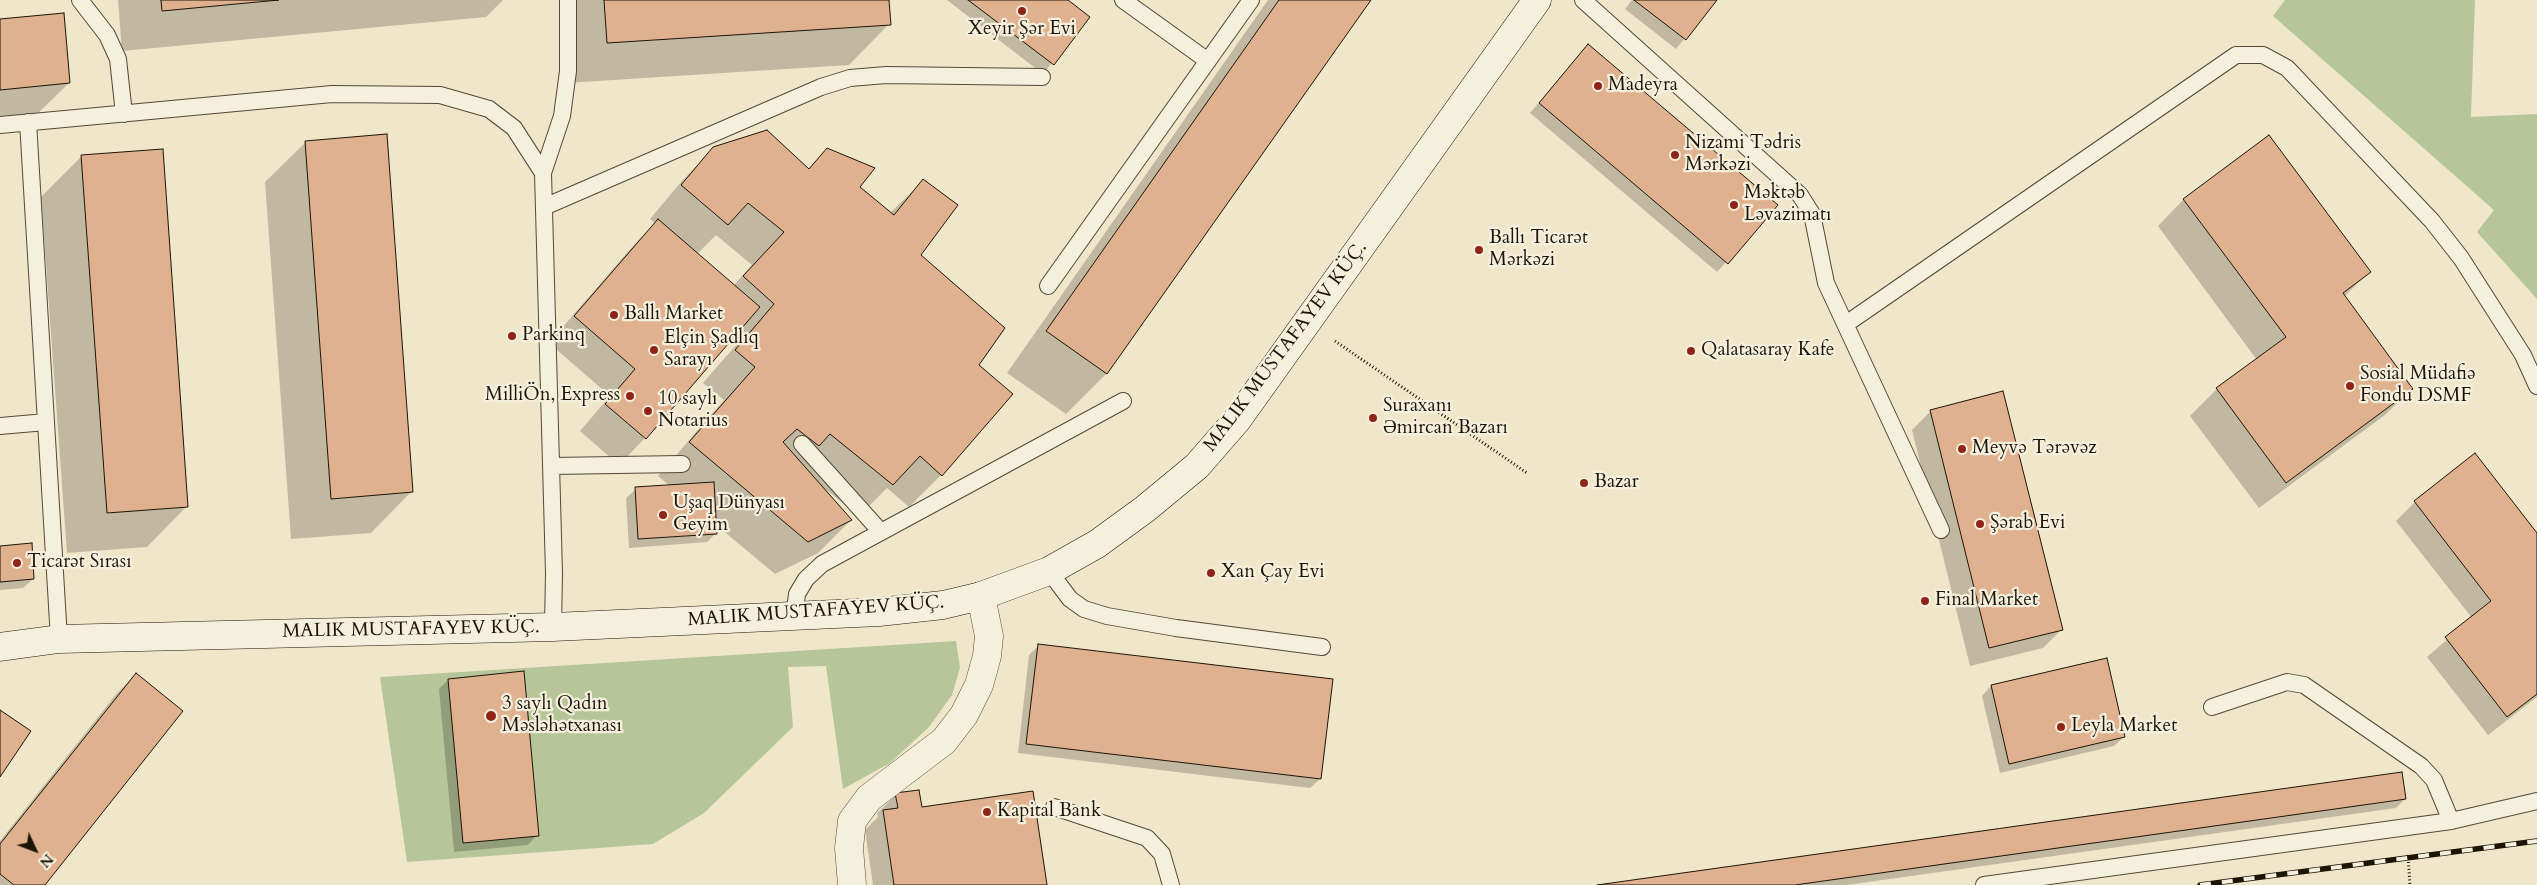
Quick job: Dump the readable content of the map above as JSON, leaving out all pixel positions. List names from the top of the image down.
{
  "streets": {
    "street": ["MALIK MUSTAFAYEV KÜÇ."]
  },
  "places": [
    "Xeyir Şər Evi",
    "Madeyra",
    "Nizami Tədris Mərkəzi",
    "Məktəb Ləvazimatı",
    "Ballı Ticarət Mərkəzi",
    "Ballı Market",
    "Parkinq",
    "Elçin Şadlıq Sarayı",
    "Qalatasaray Kafe",
    "Sosial Müdafiə Fondu DSMF",
    "MilliÖn, Express",
    "10 saylı Notarius",
    "Suraxanı Əmircan Bazarı",
    "Meyvə Tərəvəz",
    "Bazar",
    "Uşaq Dünyası Geyim",
    "Şərab Evi",
    "Ticarət Sırası",
    "Xan Çay Evi",
    "Final Market",
    "3 saylı Qadın Məsləhətxanası",
    "Leyla Market",
    "Kapital Bank"
  ],
  "north": "bottom right"
}
